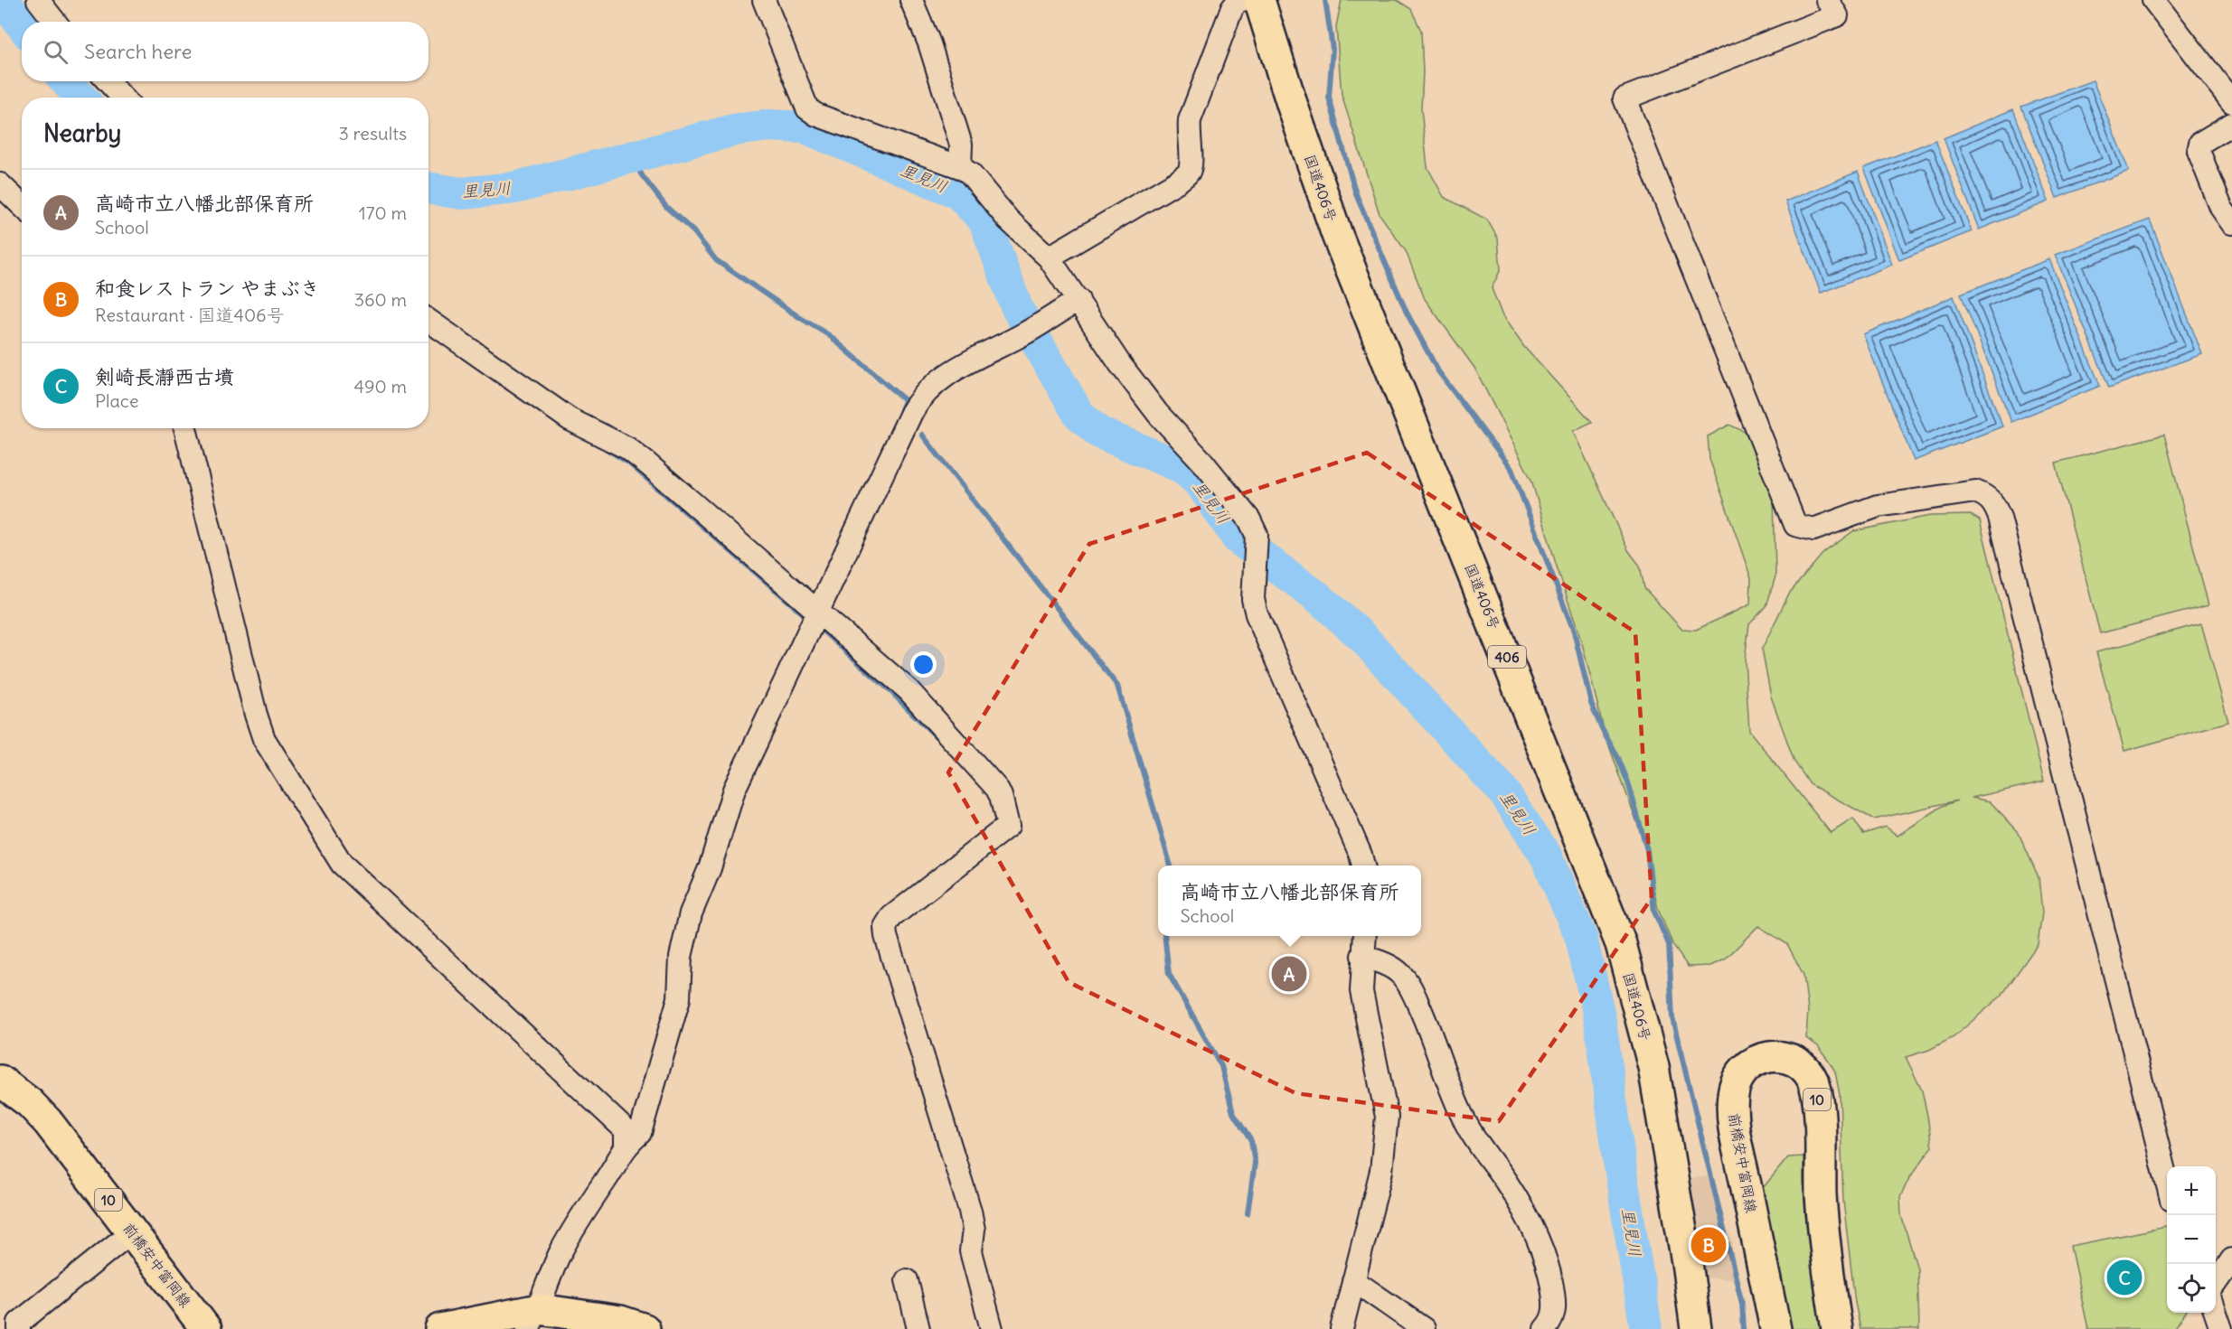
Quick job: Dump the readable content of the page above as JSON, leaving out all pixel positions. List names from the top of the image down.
{
  "streets": {
    "main road": [
      "国道406号",
      "406",
      "10",
      "前橋安中富岡線"
    ]
  },
  "water": ["里見川"],
  "page": {
    "search": "Search here",
    "heading": ["Nearby", "3 results"],
    "list": [
      {
        "mark": "A",
        "name": "高崎市立八幡北部保育所",
        "note": "School",
        "value": "170 m"
      },
      {
        "mark": "B",
        "name": "和食レストラン やまぶき",
        "note": "Restaurant · 国道406号",
        "value": "360 m"
      },
      {
        "mark": "C",
        "name": "剣崎長瀞西古墳",
        "note": "Place",
        "value": "490 m"
      }
    ],
    "popup": ["高崎市立八幡北部保育所", "School"],
    "pins": ["A", "B", "C"],
    "map_buttons": ["+", "−"]
  }
}
